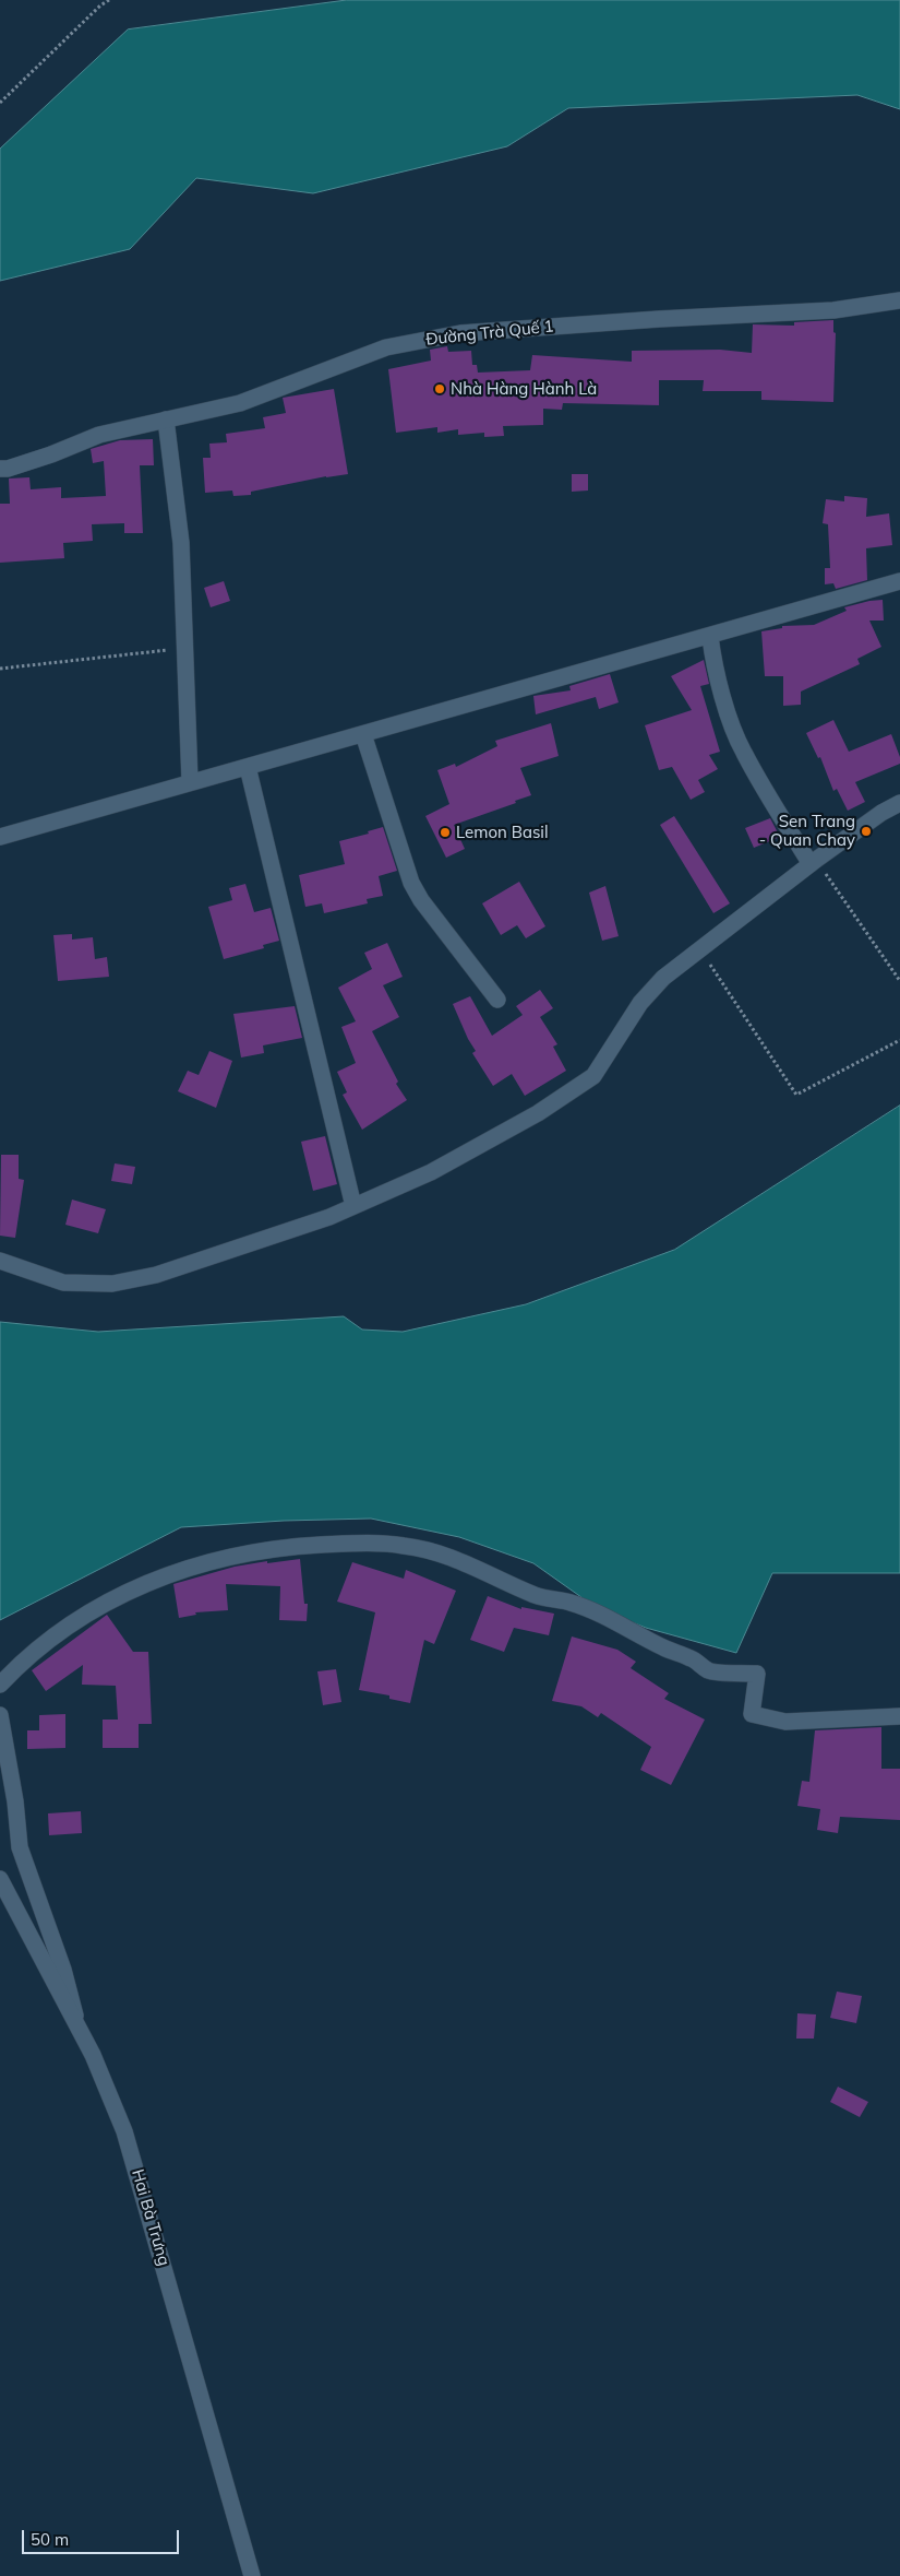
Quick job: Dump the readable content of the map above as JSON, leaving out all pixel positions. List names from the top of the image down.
{
  "streets": {
    "street": ["Đường Trà Quế 1", "Hai Bà Trưng"]
  },
  "places": ["Nhà Hàng Hành Là", "Sen Trang - Quan Chay", "Lemon Basil"],
  "scale_bar": "50 m"
}
